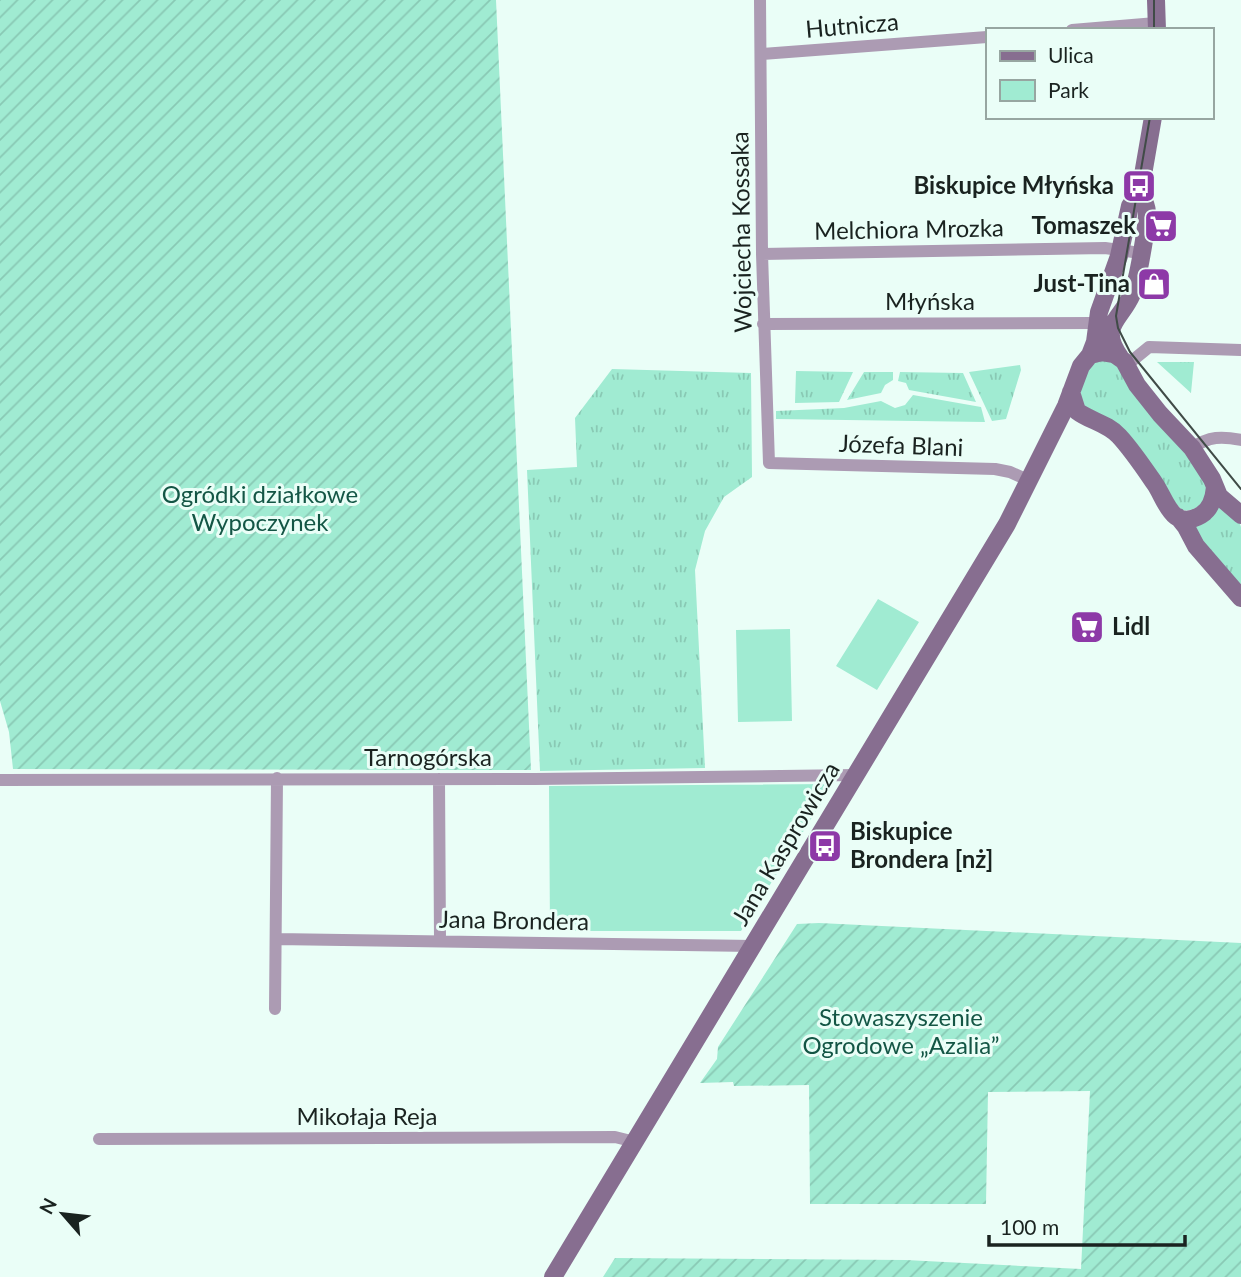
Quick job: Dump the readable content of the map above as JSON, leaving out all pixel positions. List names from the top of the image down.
{
  "streets": {
    "street": [
      "Hutnicza",
      "Melchiora Mrozka",
      "Wojciecha Kossaka",
      "Młyńska",
      "Józefa Blani",
      "Tarnogórska",
      "Jana Kasprowicza",
      "Jana Brondera",
      "Mikołaja Reja"
    ]
  },
  "crossings": [
    ["Hutnicza", "Wojciecha Kossaka"],
    ["Melchiora Mrozka", "Wojciecha Kossaka"],
    ["Melchiora Mrozka", "Jana Kasprowicza"],
    ["Wojciecha Kossaka", "Młyńska"],
    ["Wojciecha Kossaka", "Józefa Blani"],
    ["Młyńska", "Jana Kasprowicza"],
    ["Józefa Blani", "Jana Kasprowicza"],
    ["Tarnogórska", "Jana Kasprowicza"],
    ["Jana Kasprowicza", "Jana Brondera"],
    ["Jana Kasprowicza", "Mikołaja Reja"]
  ],
  "parks": ["Ogródki działkowe Wypoczynek", "Stowaszyszenie Ogrodowe „Azalia”"],
  "places": {
    "bus stop": ["Biskupice Młyńska", "Biskupice Brondera [nż]"],
    "supermarket": ["Tomaszek", "Lidl"],
    "shop": ["Just-Tina"]
  },
  "legend": ["Ulica", "Park"],
  "scale_bar": "100 m",
  "north": "top left"
}
